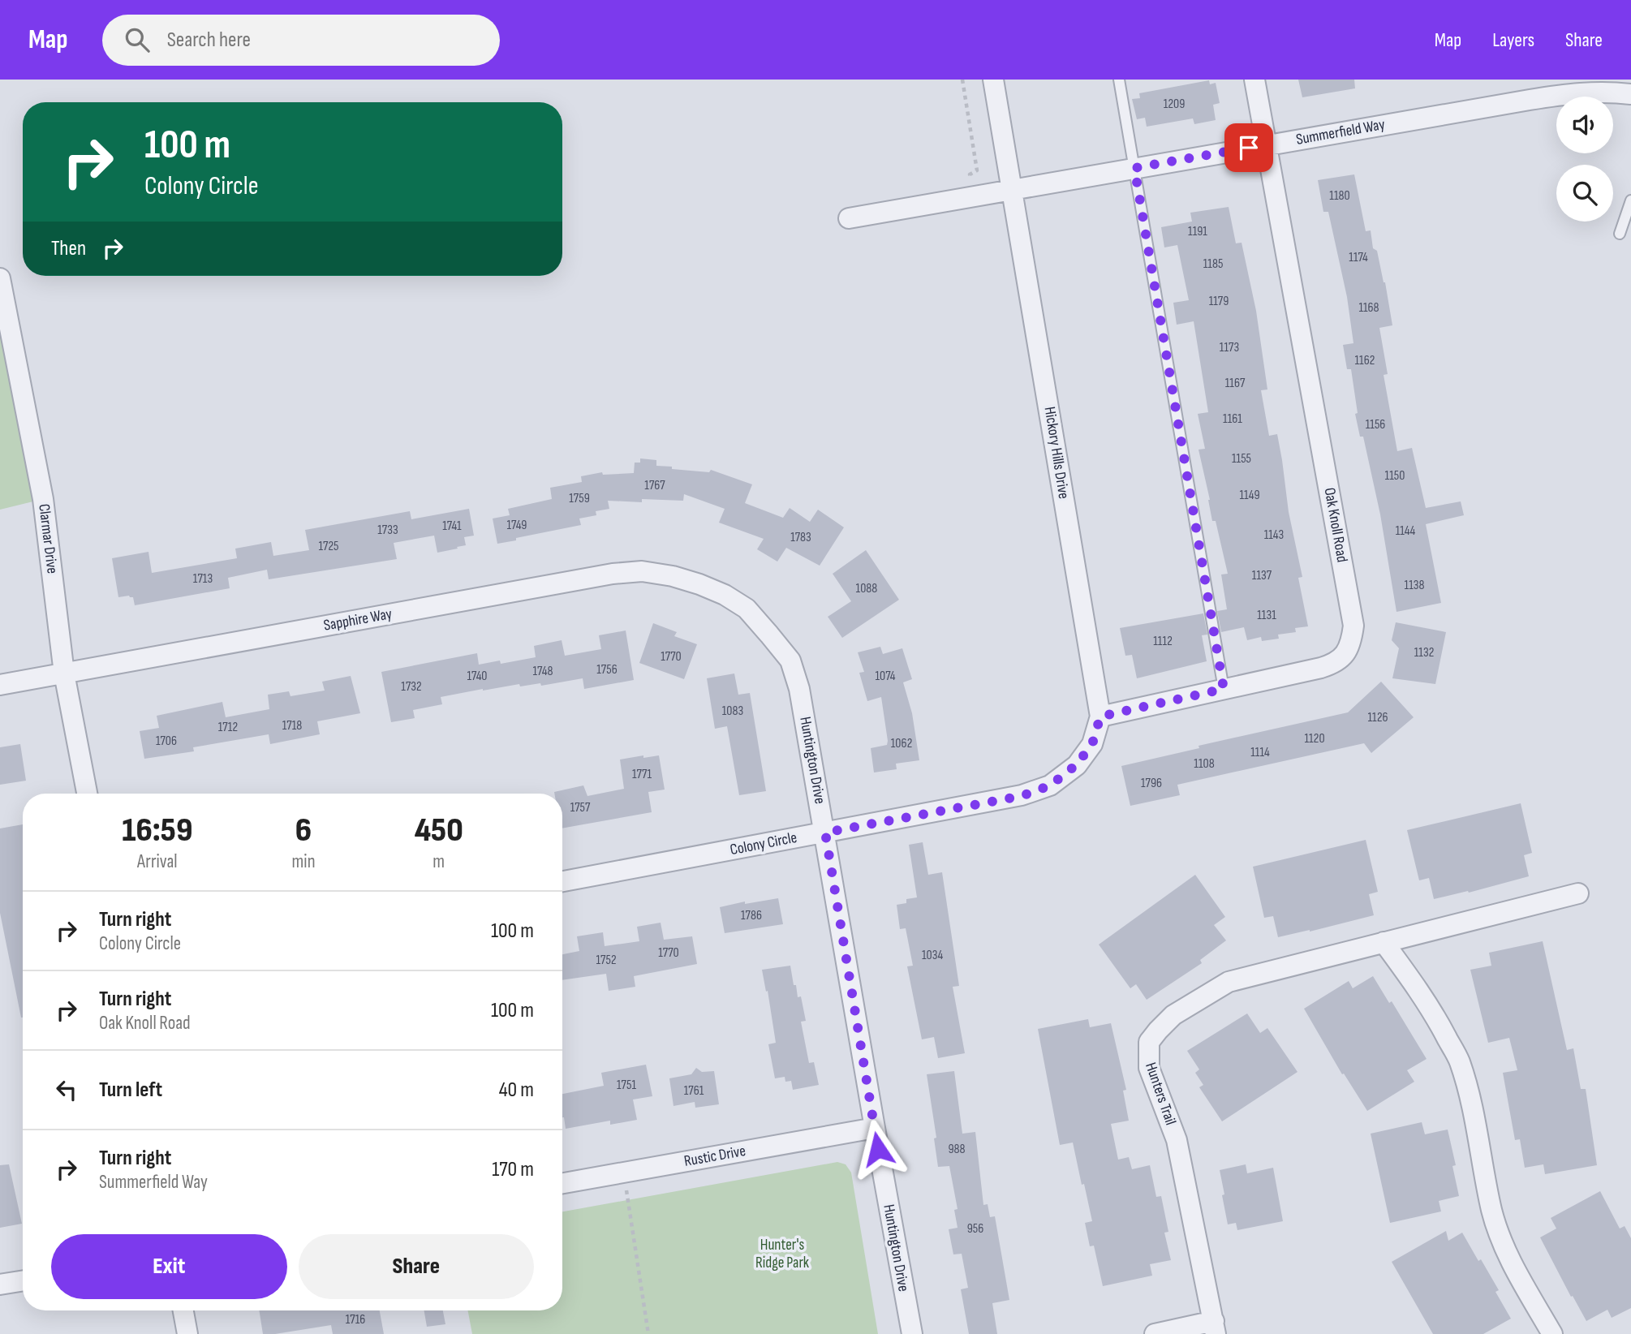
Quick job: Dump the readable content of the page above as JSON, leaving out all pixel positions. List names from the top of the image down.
{
  "streets": {
    "street": [
      "Summerfield Way",
      "Hickory Hills Drive",
      "Oak Knoll Road",
      "Clarmar Drive",
      "Sapphire Way",
      "Huntington Drive",
      "Colony Circle",
      "Hunters Trail",
      "Rustic Drive"
    ]
  },
  "crossings": [
    ["Summerfield Way", "Hickory Hills Drive"],
    ["Summerfield Way", "Oak Knoll Road"],
    ["Hickory Hills Drive", "Oak Knoll Road"],
    ["Hickory Hills Drive", "Colony Circle"],
    ["Oak Knoll Road", "Colony Circle"],
    ["Clarmar Drive", "Sapphire Way"],
    ["Sapphire Way", "Huntington Drive"],
    ["Huntington Drive", "Colony Circle"],
    ["Huntington Drive", "Rustic Drive"]
  ],
  "parks": ["Hunter's Ridge Park"],
  "house_numbers": [
    "1209",
    "1180",
    "1191",
    "1174",
    "1185",
    "1179",
    "1168",
    "1173",
    "1162",
    "1167",
    "1161",
    "1156",
    "1155",
    "1150",
    "1767",
    "1149",
    "1759",
    "1749",
    "1741",
    "1733",
    "1144",
    "1143",
    "1783",
    "1725",
    "1137",
    "1713",
    "1138",
    "1088",
    "1131",
    "1112",
    "1132",
    "1770",
    "1756",
    "1748",
    "1740",
    "1074",
    "1732",
    "1083",
    "1126",
    "1718",
    "1712",
    "1120",
    "1706",
    "1062",
    "1114",
    "1108",
    "1771",
    "1796",
    "1757",
    "1786",
    "1770",
    "1034",
    "1752",
    "1751",
    "1761",
    "988",
    "956",
    "1716"
  ],
  "page": {
    "header": "Map",
    "search": "Search here",
    "nav": ["Map", "Layers", "Share"],
    "turn": ["100 m", "Colony Circle"],
    "then": "Then",
    "eta": [
      "16:59",
      "Arrival",
      "6",
      "min",
      "450",
      "m"
    ],
    "list": [
      {
        "name": "Turn right",
        "note": "Colony Circle",
        "value": "100 m"
      },
      {
        "name": "Turn right",
        "note": "Oak Knoll Road",
        "value": "100 m"
      },
      {
        "name": "Turn left",
        "value": "40 m"
      },
      {
        "name": "Turn right",
        "note": "Summerfield Way",
        "value": "170 m"
      }
    ],
    "buttons": ["Exit", "Share"]
  }
}
